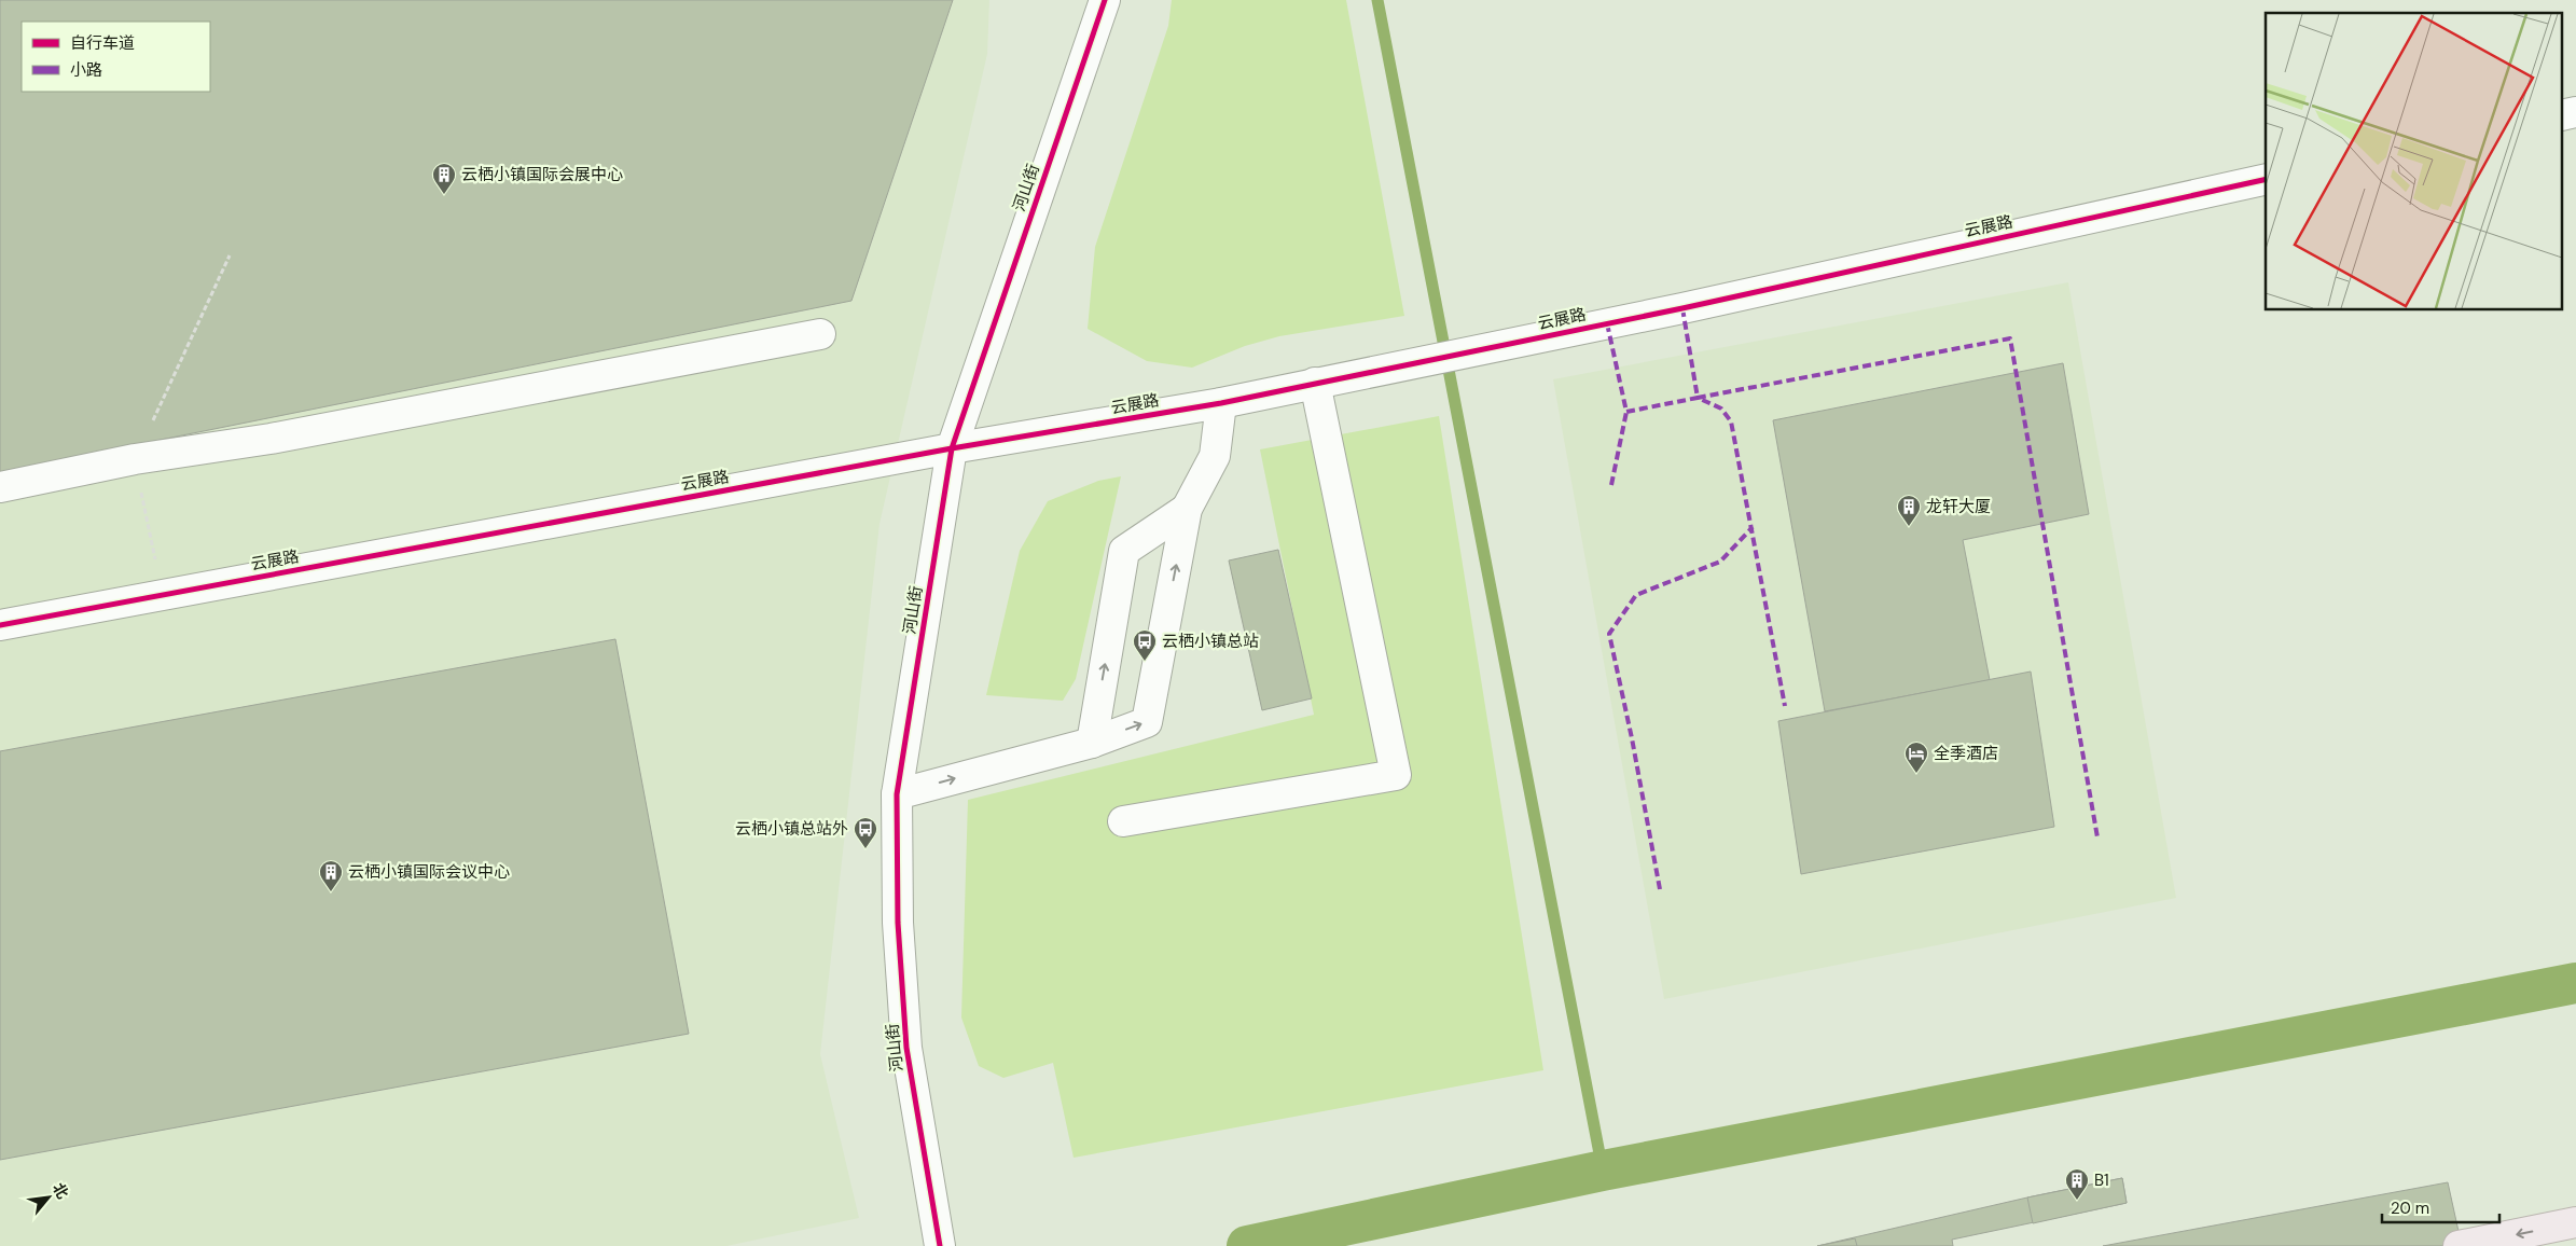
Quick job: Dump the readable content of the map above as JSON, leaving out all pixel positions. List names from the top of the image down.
{
  "streets": {
    "street": ["河山街", "云展路"]
  },
  "crossings": [
    ["河山街", "云展路"]
  ],
  "places": {
    "building": [
      "云栖小镇国际会展中心",
      "龙轩大厦",
      "云栖小镇国际会议中心",
      "B1"
    ],
    "bus stop": ["云栖小镇总站", "云栖小镇总站外"],
    "hotel": ["全季酒店"]
  },
  "legend": ["自行车道", "小路"],
  "scale_bar": "20 m",
  "north": "top right"
}
